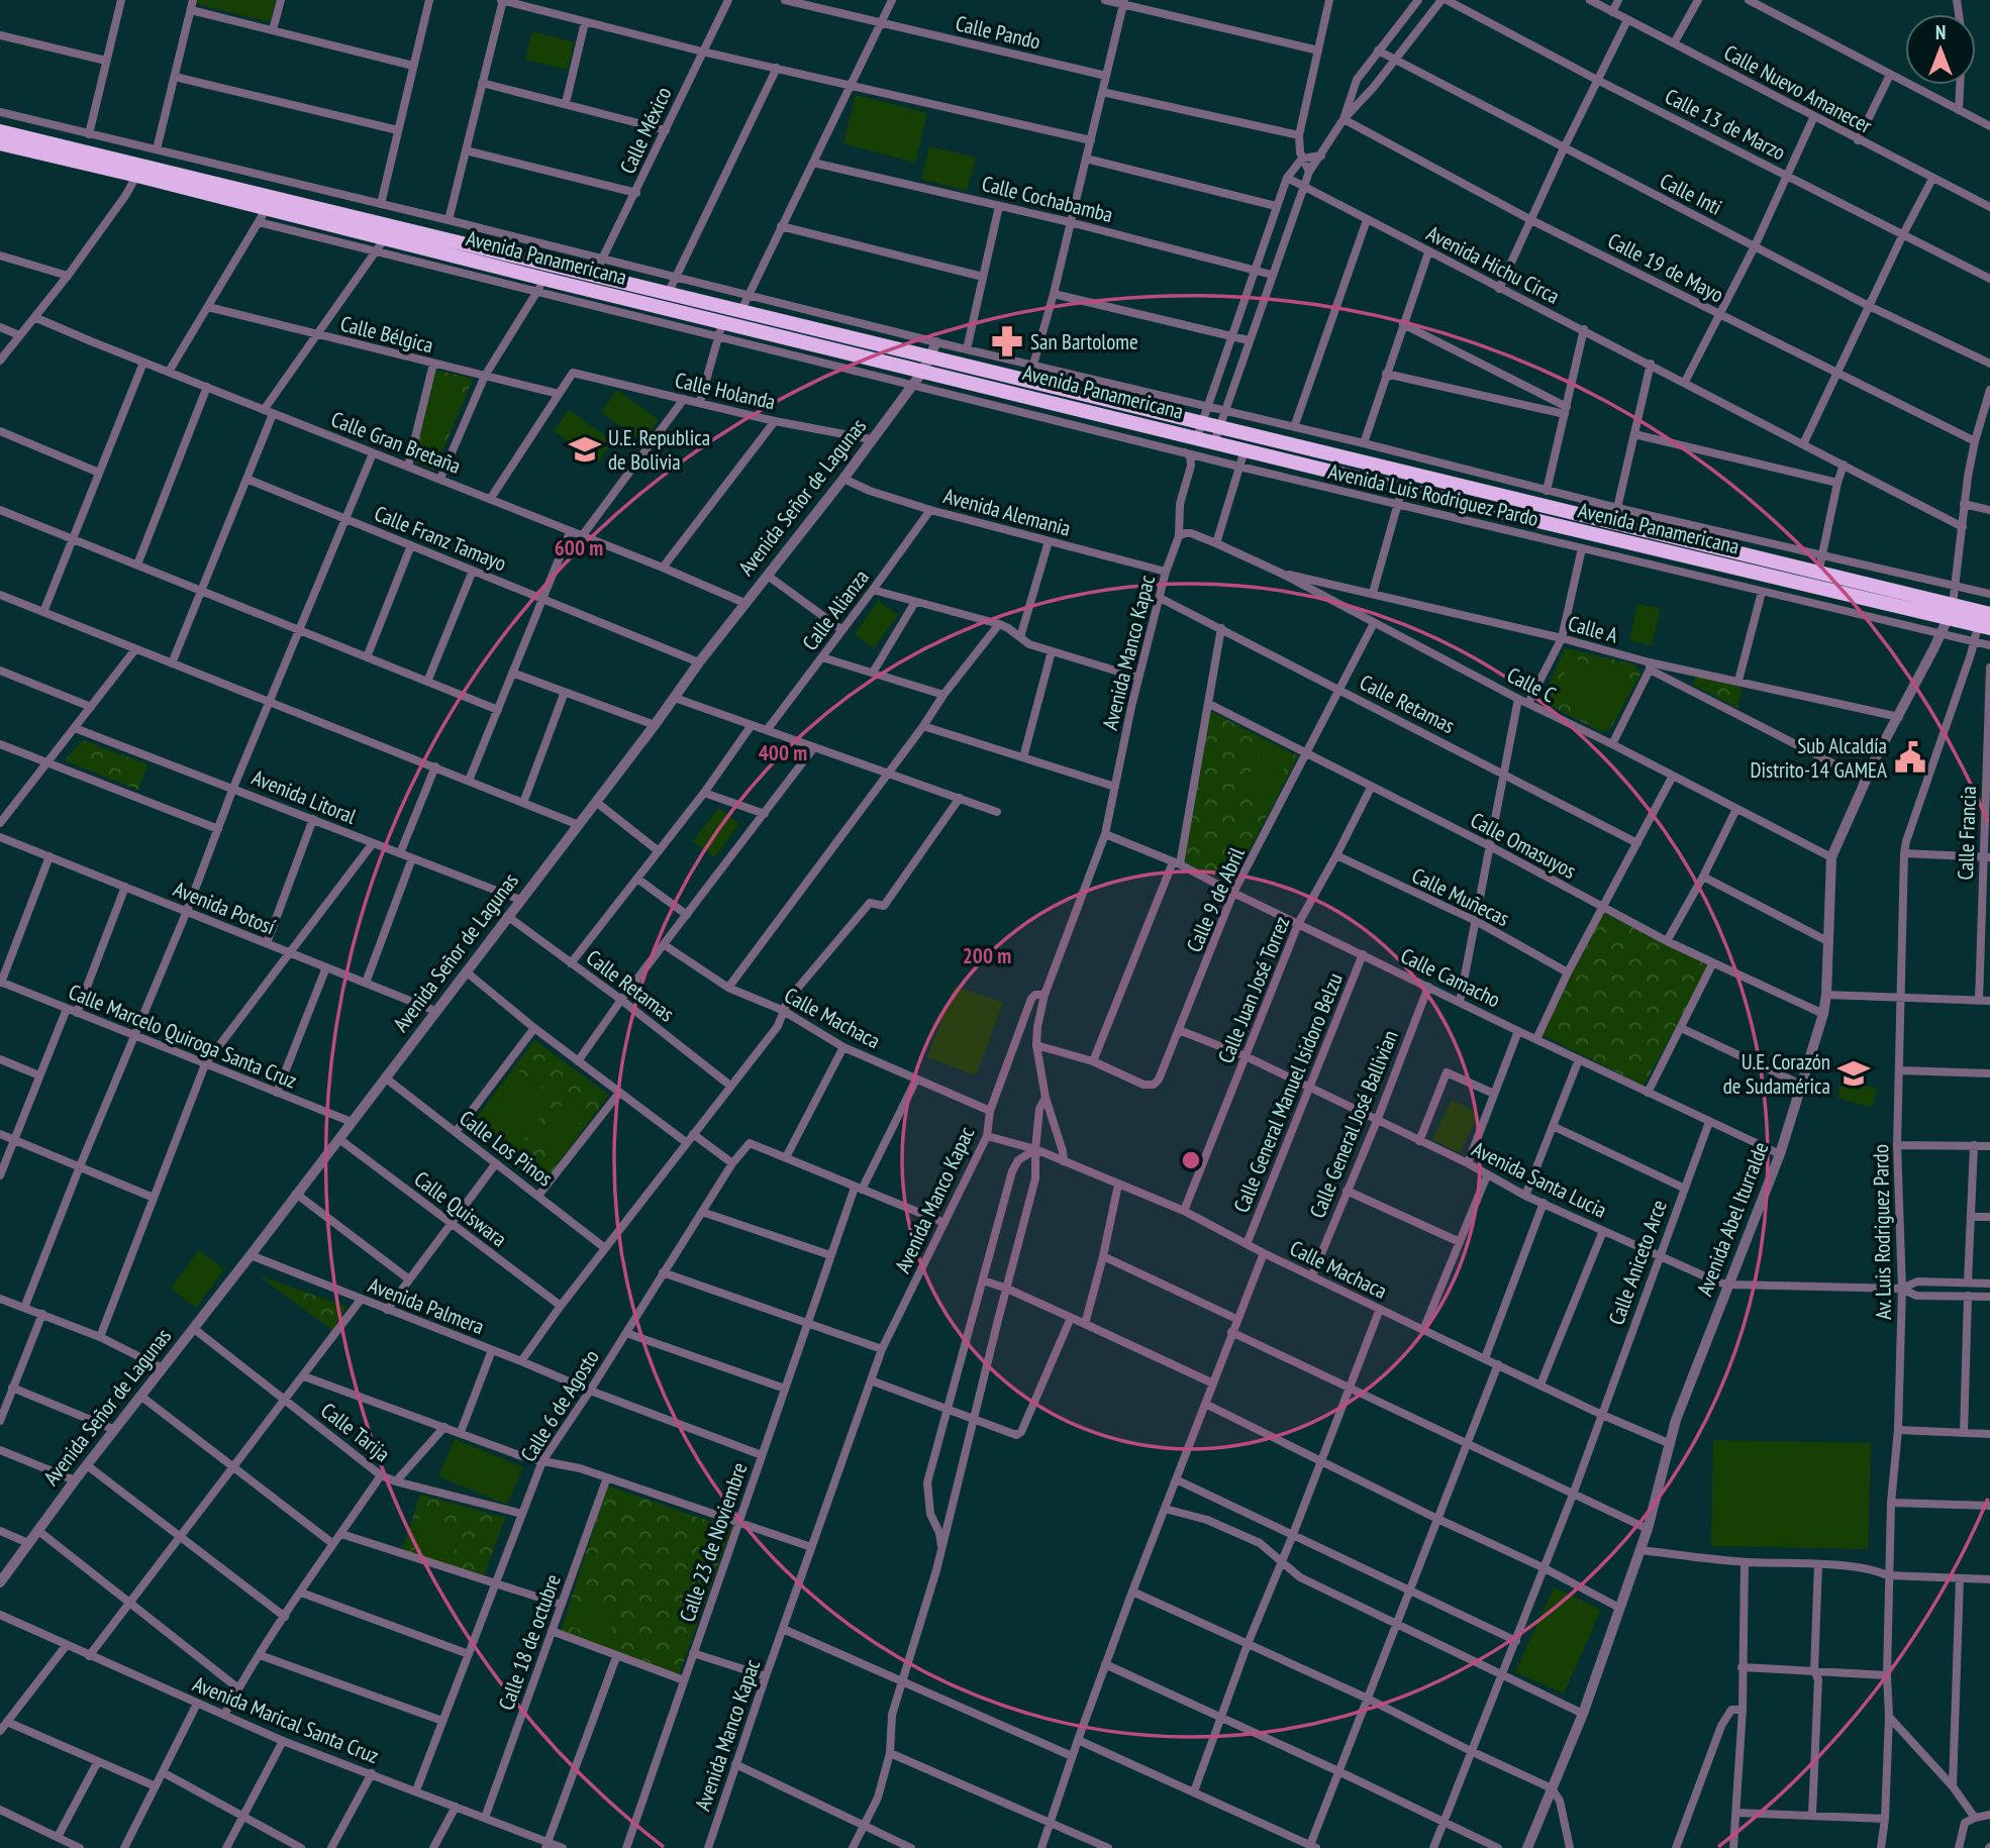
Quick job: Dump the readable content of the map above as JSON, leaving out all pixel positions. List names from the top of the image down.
{
  "streets": {
    "highway": ["Avenida Panamericana"],
    "street": [
      "Calle Pando",
      "Calle Nuevo Amanecer",
      "Calle 13 de Marzo",
      "Calle México",
      "Calle Inti",
      "Calle Cochabamba",
      "Avenida Hichu Circa",
      "Calle 19 de Mayo",
      "Calle Bélgica",
      "Calle Holanda",
      "Calle Gran Bretaña",
      "Avenida Luis Rodriguez Pardo",
      "Avenida Señor de Lagunas",
      "Avenida Alemania",
      "Calle Franz Tamayo",
      "Calle Alianza",
      "Calle A",
      "Avenida Manco Kapac",
      "Calle C",
      "Calle Retamas",
      "Avenida Litoral",
      "Calle Francia",
      "Calle Omasuyos",
      "Calle Muñecas",
      "Calle 9 de Abril",
      "Avenida Potosí",
      "Calle Camacho",
      "Calle Juan José Torrez",
      "Calle Machaca",
      "Calle Marcelo Quiroga Santa Cruz",
      "Calle General Manuel Isidoro Belzu",
      "Calle General José Ballivian",
      "Calle Los Pinos",
      "Avenida Santa Lucia",
      "Calle Quiswara",
      "Avenida Abel Iturralde",
      "Av. Luis Rodriguez Pardo",
      "Calle Aniceto Arce",
      "Avenida Palmera",
      "Calle 6 de Agosto",
      "Calle Tarija",
      "Calle 23 de Noviembre",
      "Calle 18 de octubre",
      "Avenida Marical Santa Cruz"
    ]
  },
  "crossings": [
    ["Calle México", "Avenida Panamericana"],
    ["Avenida Panamericana", "Avenida Luis Rodriguez Pardo"],
    ["Avenida Panamericana", "Avenida Señor de Lagunas"],
    ["Avenida Panamericana", "Avenida Manco Kapac"],
    ["Avenida Panamericana", "Avenida Abel Iturralde"],
    ["Avenida Panamericana", "Av. Luis Rodriguez Pardo"],
    ["Calle Bélgica", "Calle Holanda"],
    ["Calle Holanda", "Avenida Señor de Lagunas"],
    ["Calle Gran Bretaña", "Avenida Señor de Lagunas"],
    ["Avenida Luis Rodriguez Pardo", "Avenida Abel Iturralde"],
    ["Avenida Luis Rodriguez Pardo", "Av. Luis Rodriguez Pardo"],
    ["Avenida Señor de Lagunas", "Avenida Alemania"],
    ["Avenida Señor de Lagunas", "Calle Franz Tamayo"],
    ["Avenida Señor de Lagunas", "Calle Retamas"],
    ["Avenida Señor de Lagunas", "Avenida Litoral"],
    ["Avenida Señor de Lagunas", "Avenida Potosí"],
    ["Avenida Señor de Lagunas", "Calle Marcelo Quiroga Santa Cruz"],
    ["Avenida Señor de Lagunas", "Calle Los Pinos"],
    ["Avenida Señor de Lagunas", "Calle Quiswara"],
    ["Avenida Señor de Lagunas", "Avenida Palmera"],
    ["Avenida Señor de Lagunas", "Calle Tarija"],
    ["Avenida Alemania", "Calle Alianza"],
    ["Avenida Alemania", "Avenida Manco Kapac"],
    ["Calle A", "Calle C"],
    ["Calle A", "Avenida Abel Iturralde"],
    ["Avenida Manco Kapac", "Calle Retamas"],
    ["Avenida Manco Kapac", "Calle Camacho"],
    ["Avenida Manco Kapac", "Calle Machaca"],
    ["Calle C", "Calle 9 de Abril"],
    ["Calle C", "Avenida Abel Iturralde"],
    ["Calle Retamas", "Calle 9 de Abril"],
    ["Calle Omasuyos", "Calle 9 de Abril"],
    ["Calle Omasuyos", "Calle Juan José Torrez"],
    ["Calle Omasuyos", "Avenida Abel Iturralde"],
    ["Calle Muñecas", "Calle Juan José Torrez"],
    ["Calle 9 de Abril", "Calle Camacho"],
    ["Calle 9 de Abril", "Avenida Santa Lucia"],
    ["Calle Camacho", "Calle Juan José Torrez"],
    ["Calle Camacho", "Calle General Manuel Isidoro Belzu"],
    ["Calle Camacho", "Calle General José Ballivian"],
    ["Calle Camacho", "Avenida Abel Iturralde"],
    ["Calle Camacho", "Calle Aniceto Arce"],
    ["Calle Juan José Torrez", "Calle Machaca"],
    ["Calle Juan José Torrez", "Avenida Santa Lucia"],
    ["Calle Machaca", "Calle General Manuel Isidoro Belzu"],
    ["Calle Machaca", "Calle General José Ballivian"],
    ["Calle Machaca", "Avenida Abel Iturralde"],
    ["Calle Machaca", "Calle Aniceto Arce"],
    ["Calle Machaca", "Calle 23 de Noviembre"],
    ["Calle General Manuel Isidoro Belzu", "Avenida Santa Lucia"],
    ["Calle General José Ballivian", "Avenida Santa Lucia"],
    ["Avenida Santa Lucia", "Avenida Abel Iturralde"],
    ["Avenida Santa Lucia", "Av. Luis Rodriguez Pardo"],
    ["Avenida Santa Lucia", "Calle Aniceto Arce"],
    ["Avenida Palmera", "Calle 6 de Agosto"],
    ["Avenida Palmera", "Calle 23 de Noviembre"],
    ["Calle 6 de Agosto", "Calle Tarija"],
    ["Calle 6 de Agosto", "Avenida Marical Santa Cruz"],
    ["Calle 18 de octubre", "Avenida Marical Santa Cruz"]
  ],
  "places": {
    "pharmacy": ["San Bartolome"],
    "school or university": ["U.E. Republica de Bolivia", "U.E. Corazón de Sudamérica"],
    "public building": ["Sub Alcaldía Distrito-14 GAMEA"]
  },
  "north": "top",
  "rings": ["600 m", "400 m", "200 m"]
}
